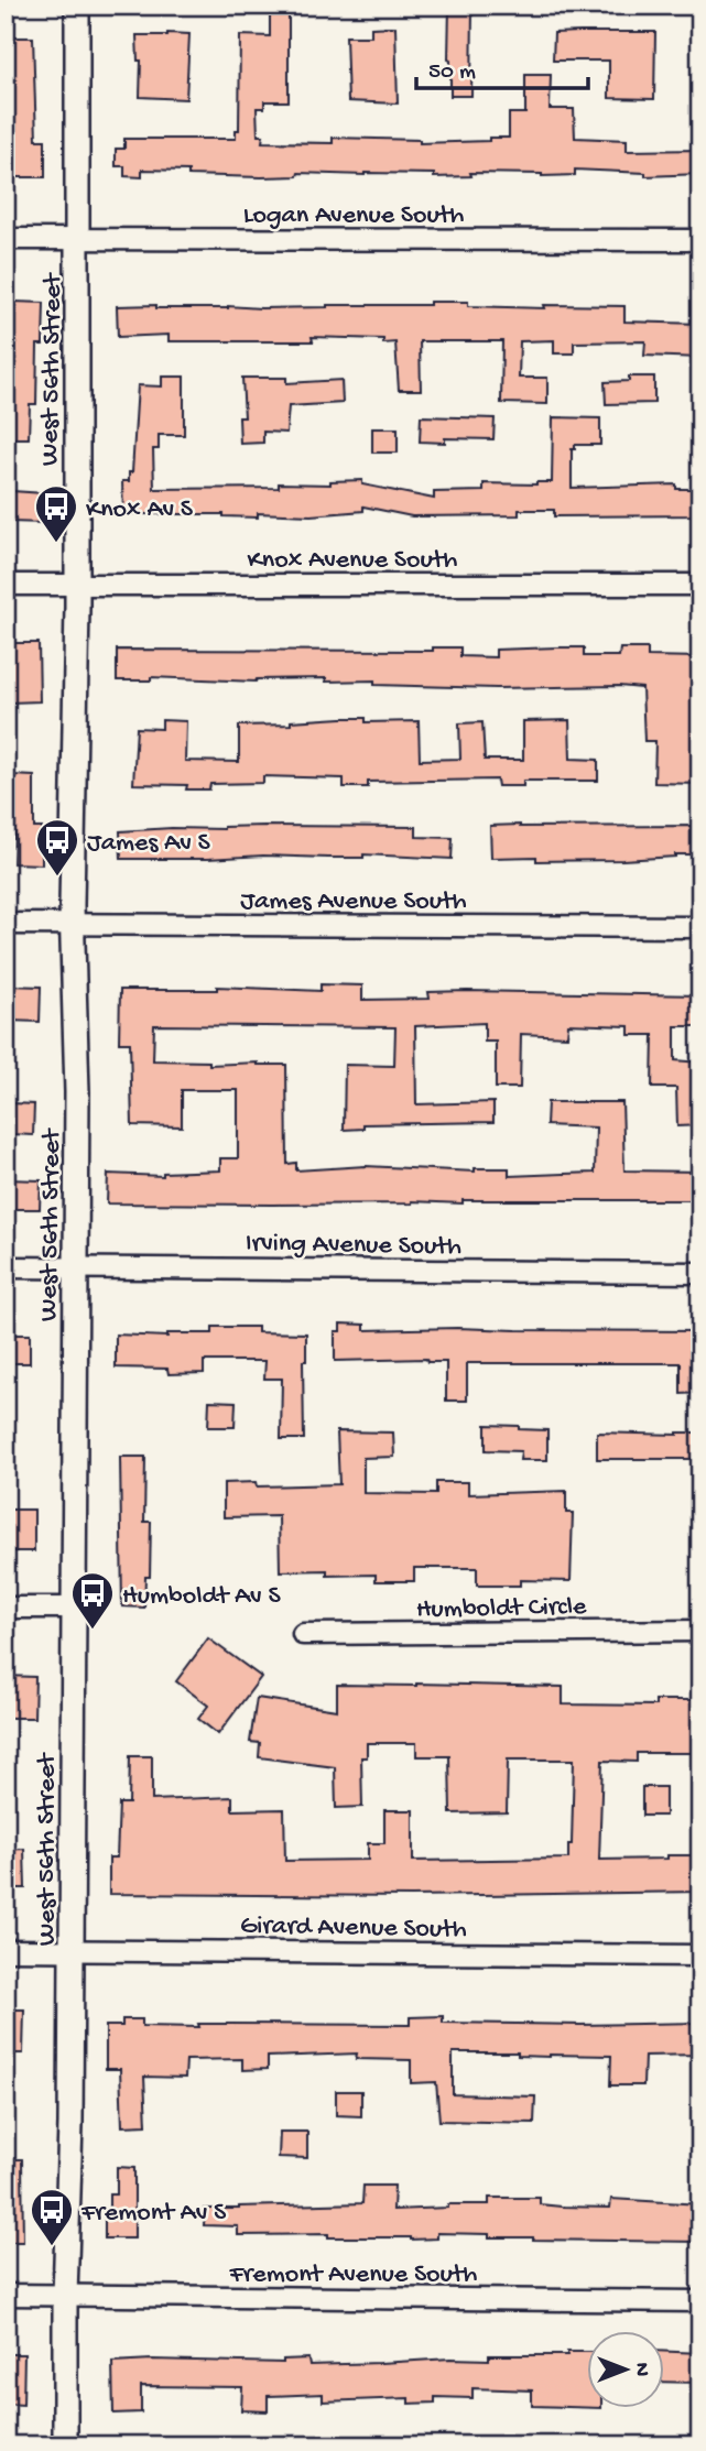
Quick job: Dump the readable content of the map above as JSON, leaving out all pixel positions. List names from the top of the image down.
{
  "streets": {
    "street": [
      "Logan Avenue South",
      "West 56th Street",
      "Knox Avenue South",
      "James Avenue South",
      "Irving Avenue South",
      "Humboldt Circle",
      "Girard Avenue South",
      "Fremont Avenue South"
    ]
  },
  "crossings": [
    ["Logan Avenue South", "West 56th Street"],
    ["West 56th Street", "Knox Avenue South"],
    ["West 56th Street", "James Avenue South"],
    ["West 56th Street", "Irving Avenue South"],
    ["West 56th Street", "Girard Avenue South"],
    ["West 56th Street", "Fremont Avenue South"]
  ],
  "places": {
    "bus stop": [
      "Knox Av S",
      "James Av S",
      "Humboldt Av S",
      "Fremont Av S"
    ]
  },
  "scale_bar": "50 m",
  "north": "right"
}
